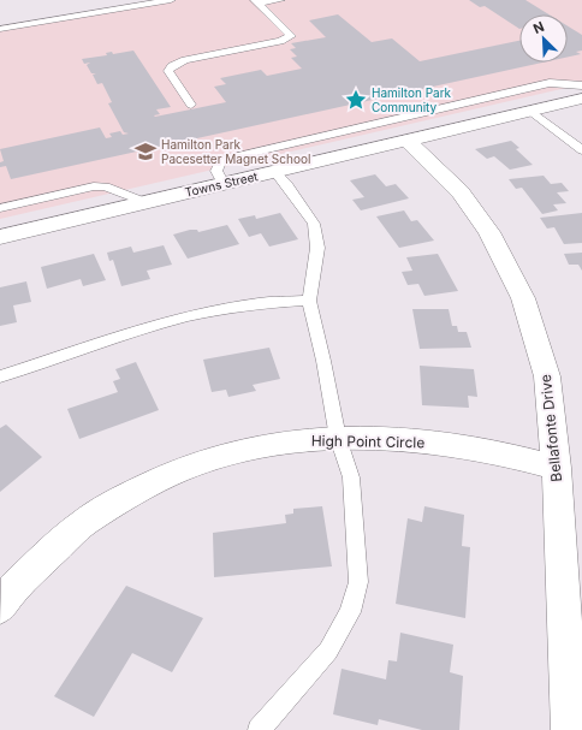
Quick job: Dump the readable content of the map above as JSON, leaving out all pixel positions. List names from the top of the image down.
{
  "streets": {
    "street": ["Towns Street", "Bellafonte Drive", "High Point Circle"]
  },
  "crossings": [
    ["Towns Street", "Bellafonte Drive"],
    ["Bellafonte Drive", "High Point Circle"]
  ],
  "places": {
    "place": ["Hamilton Park Community"],
    "school or university": ["Hamilton Park Pacesetter Magnet School"]
  },
  "north": "top left"
}
